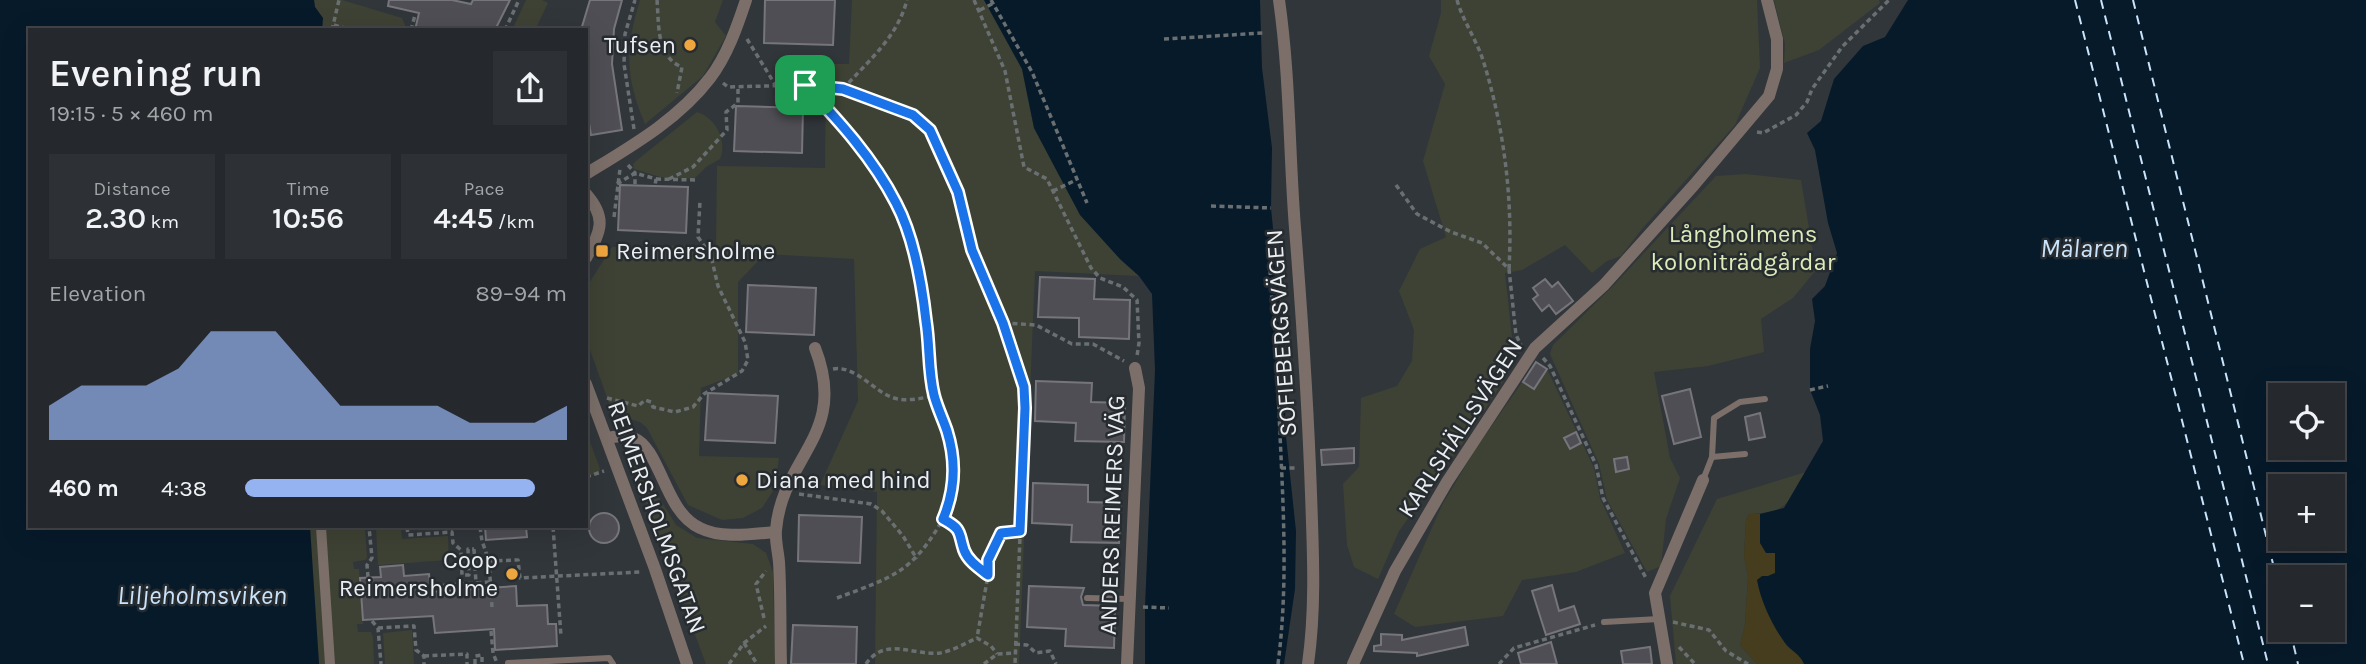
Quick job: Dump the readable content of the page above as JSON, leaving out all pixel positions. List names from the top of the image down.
{
  "streets": {
    "street": [
      "SOFIEBERGSVÄGEN",
      "KARLSHÄLLSVÄGEN",
      "ANDERS REIMERS VÄG",
      "REIMERSHOLMSGATAN"
    ]
  },
  "water": ["Mälaren", "Liljeholmsviken"],
  "parks": ["Långholmens koloniträdgårdar"],
  "places": {
    "other": ["Tufsen", "Diana med hind", "Coop Reimersholme"],
    "transit": ["Reimersholme"]
  },
  "page": {
    "heading": ["Evening run", "19:15 · 5 × 460 m"],
    "stats": [
      ["Distance", "2.30 km"],
      ["Time", "10:56"],
      ["Pace", "4:45 /km"]
    ],
    "chart": ["Elevation", "89–94 m"],
    "map_buttons": ["+", "−"],
    "list": [
      {
        "name": "460 m",
        "note": "4:38"
      }
    ]
  }
}
